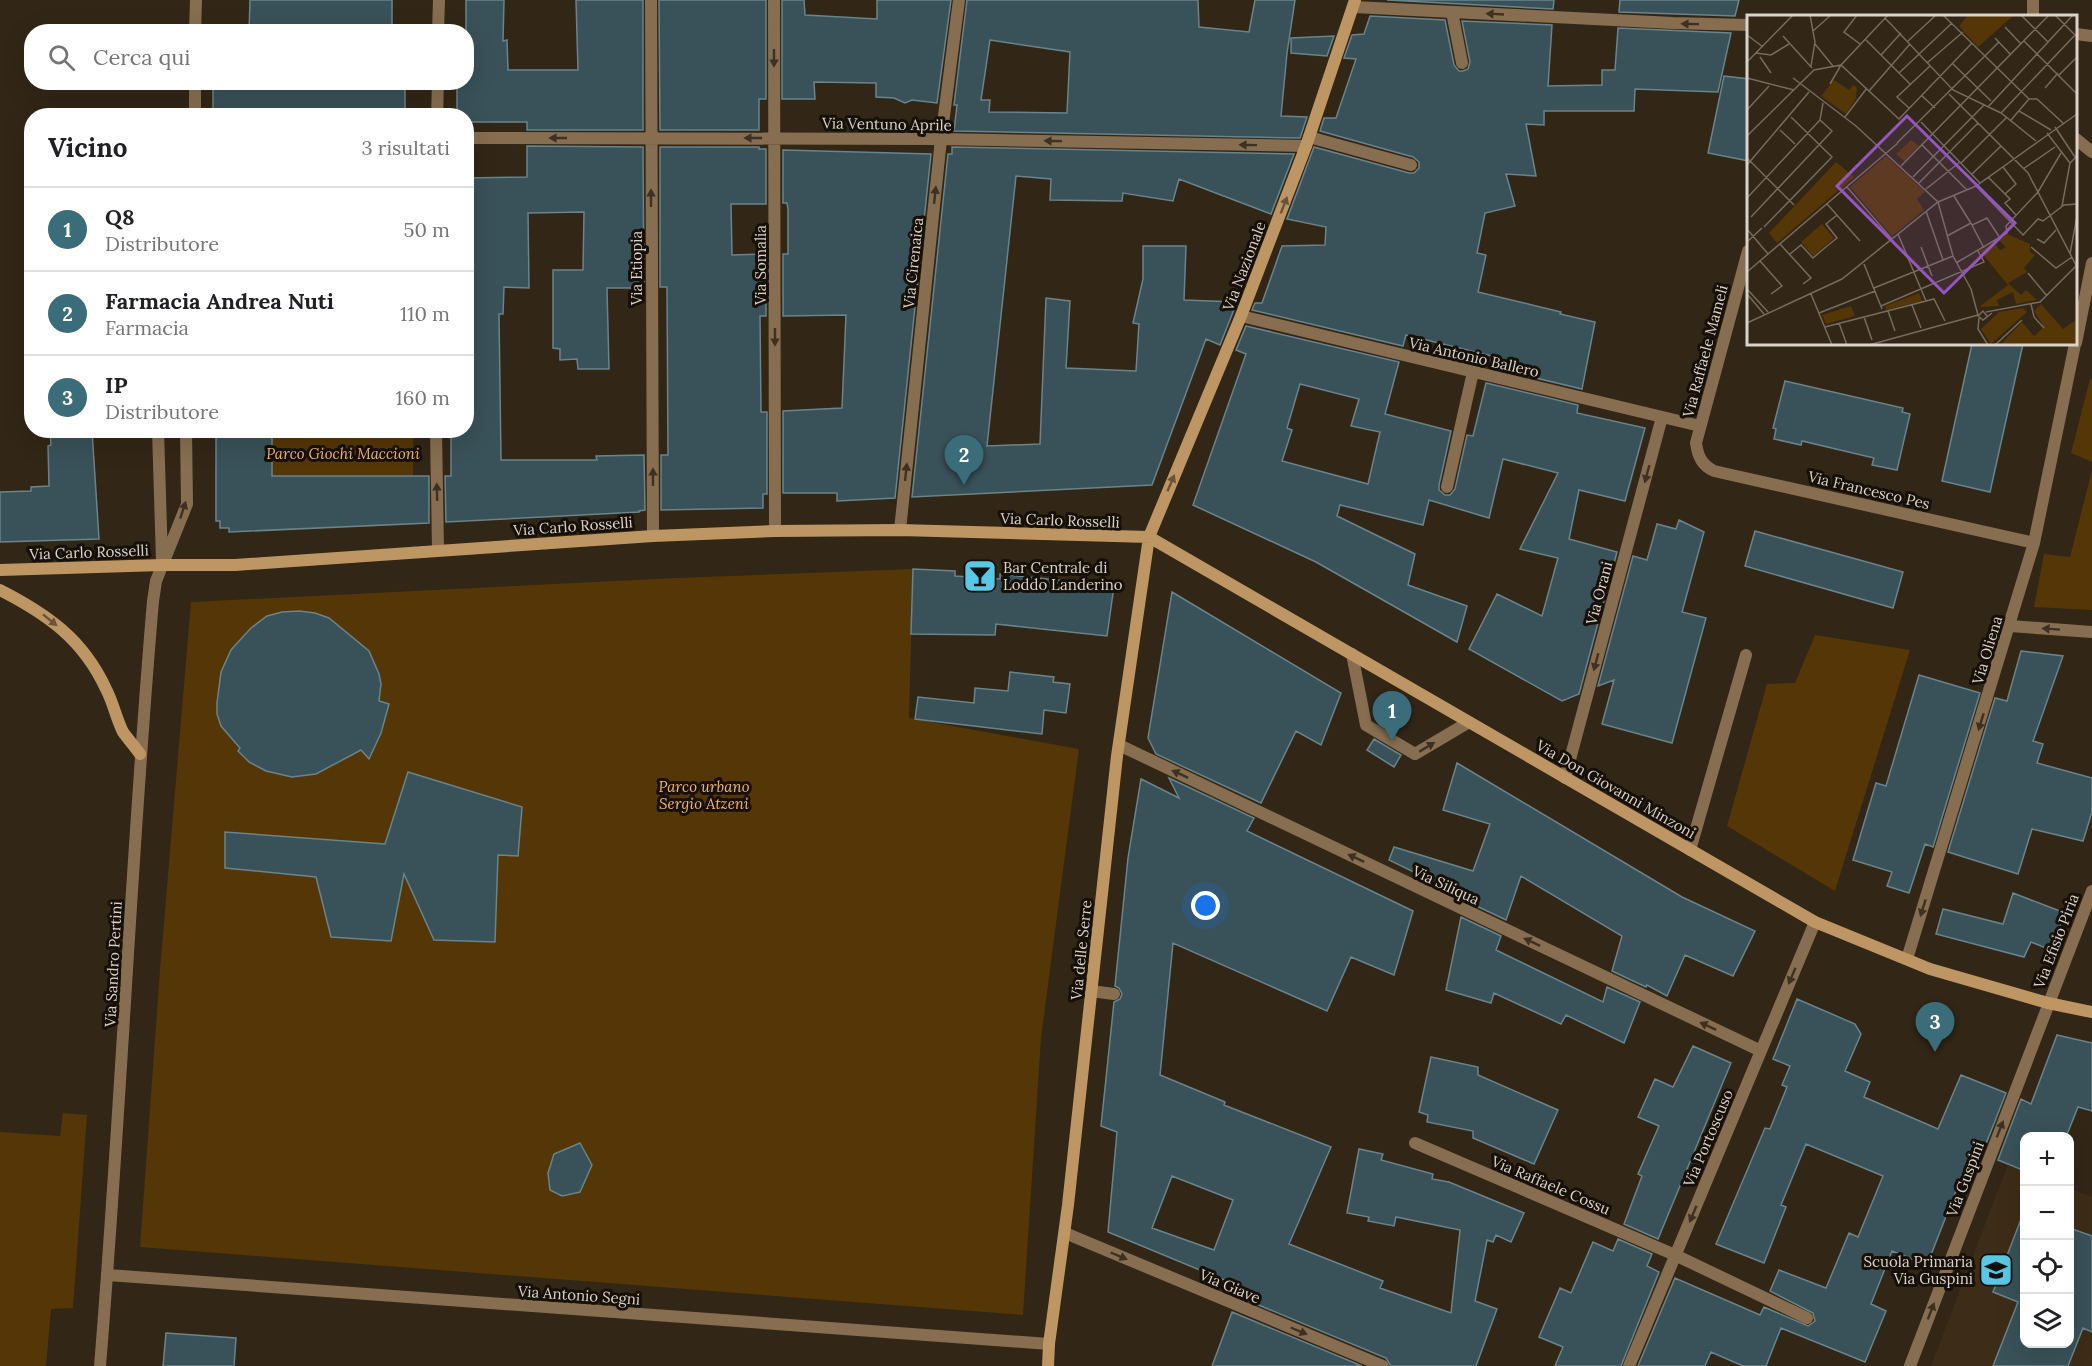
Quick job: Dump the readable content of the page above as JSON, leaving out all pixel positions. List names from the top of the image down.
{
  "streets": {
    "street": [
      "Via Ventuno Aprile",
      "Via Cirenaica",
      "Via Somalia",
      "Via Nazionale",
      "Via Etiopia",
      "Via Raffaele Mameli",
      "Via Antonio Ballero",
      "Via Francesco Pes",
      "Via Carlo Rosselli",
      "Via Orani",
      "Via Oliena",
      "Via Don Giovanni Minzoni",
      "Via Siliqua",
      "Via Efisio Piria",
      "Via delle Serre",
      "Via Sandro Pertini",
      "Via Portoscuso",
      "Via Guspini",
      "Via Raffaele Cossu",
      "Via Giave",
      "Via Antonio Segni"
    ]
  },
  "crossings": [
    ["Via Ventuno Aprile", "Via Cirenaica"],
    ["Via Ventuno Aprile", "Via Somalia"],
    ["Via Ventuno Aprile", "Via Nazionale"],
    ["Via Ventuno Aprile", "Via Etiopia"],
    ["Via Cirenaica", "Via Carlo Rosselli"],
    ["Via Somalia", "Via Carlo Rosselli"],
    ["Via Nazionale", "Via Antonio Ballero"],
    ["Via Nazionale", "Via Carlo Rosselli"],
    ["Via Nazionale", "Via Don Giovanni Minzoni"],
    ["Via Nazionale", "Via delle Serre"],
    ["Via Etiopia", "Via Carlo Rosselli"],
    ["Via Raffaele Mameli", "Via Antonio Ballero"],
    ["Via Raffaele Mameli", "Via Francesco Pes"],
    ["Via Antonio Ballero", "Via Orani"],
    ["Via Francesco Pes", "Via Oliena"],
    ["Via Carlo Rosselli", "Via Don Giovanni Minzoni"],
    ["Via Carlo Rosselli", "Via delle Serre"],
    ["Via Carlo Rosselli", "Via Sandro Pertini"],
    ["Via Orani", "Via Don Giovanni Minzoni"],
    ["Via Oliena", "Via Don Giovanni Minzoni"],
    ["Via Don Giovanni Minzoni", "Via Efisio Piria"],
    ["Via Don Giovanni Minzoni", "Via delle Serre"],
    ["Via Don Giovanni Minzoni", "Via Portoscuso"],
    ["Via Don Giovanni Minzoni", "Via Guspini"],
    ["Via Siliqua", "Via delle Serre"],
    ["Via Siliqua", "Via Portoscuso"],
    ["Via Efisio Piria", "Via Guspini"],
    ["Via delle Serre", "Via Giave"],
    ["Via delle Serre", "Via Antonio Segni"],
    ["Via Sandro Pertini", "Via Antonio Segni"],
    ["Via Portoscuso", "Via Raffaele Cossu"]
  ],
  "one_way": [
    "Via Ventuno Aprile",
    "Via Cirenaica",
    "Via Somalia",
    "Via Nazionale",
    "Via Etiopia",
    "Via Orani",
    "Via Oliena",
    "Via Siliqua",
    "Via Portoscuso",
    "Via Guspini",
    "Via Giave"
  ],
  "parks": ["Parco Giochi Maccioni", "Parco urbano Sergio Atzeni"],
  "places": {
    "bar": ["Bar Centrale di Loddo Landerino"],
    "school or university": ["Scuola Primaria Via Guspini"]
  },
  "page": {
    "search": "Cerca qui",
    "heading": ["Vicino", "3 risultati"],
    "list": [
      {
        "mark": "1",
        "name": "Q8",
        "note": "Distributore",
        "value": "50 m"
      },
      {
        "mark": "2",
        "name": "Farmacia Andrea Nuti",
        "note": "Farmacia",
        "value": "110 m"
      },
      {
        "mark": "3",
        "name": "IP",
        "note": "Distributore",
        "value": "160 m"
      }
    ],
    "pins": ["2", "1", "3"],
    "map_buttons": ["+", "−"]
  }
}
